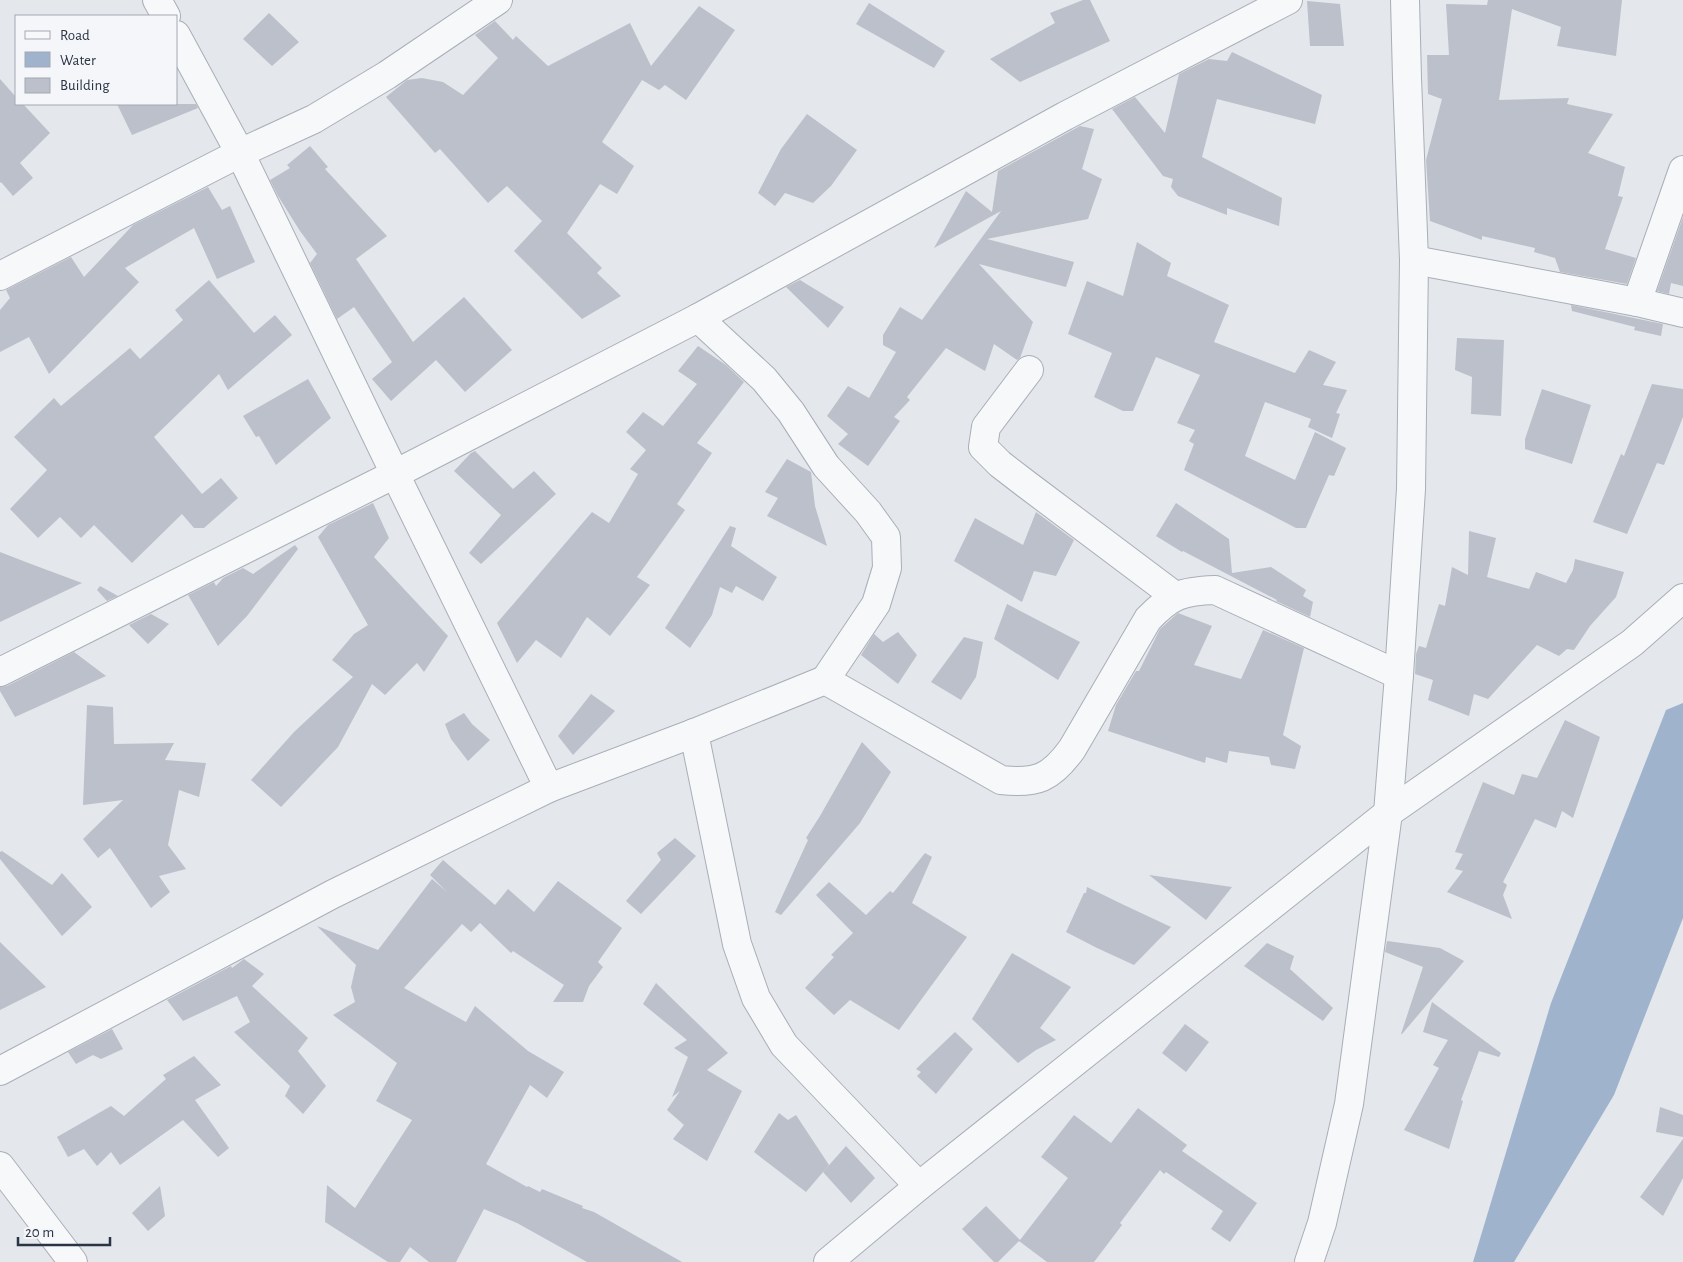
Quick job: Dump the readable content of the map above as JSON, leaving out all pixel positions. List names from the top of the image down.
{
  "legend": ["Road", "Water", "Building"],
  "scale_bar": "20 m"
}
